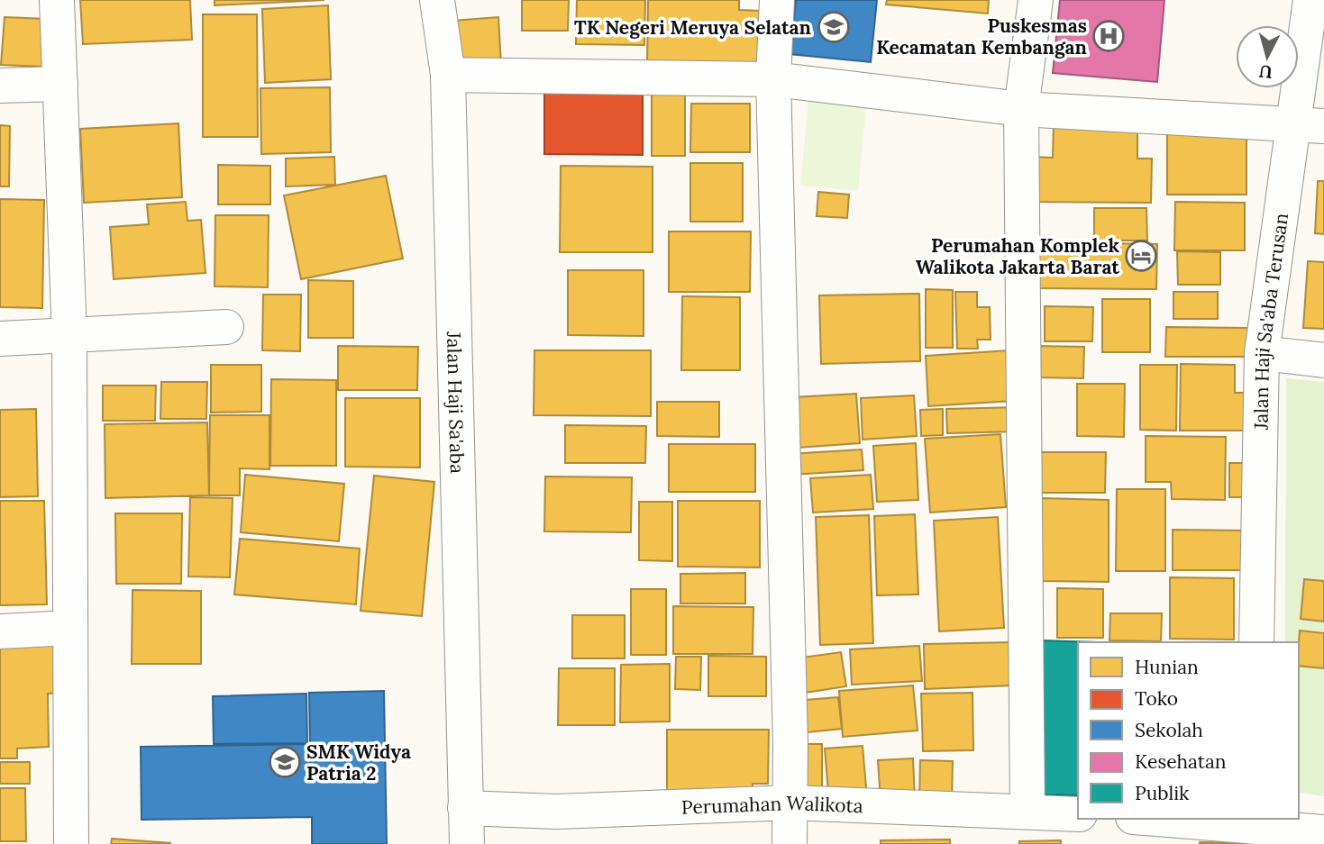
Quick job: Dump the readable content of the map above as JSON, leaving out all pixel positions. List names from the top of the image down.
{
  "streets": {
    "street": ["Jalan Haji Sa'aba Terusan", "Jalan Haji Sa'aba", "Perumahan Walikota"]
  },
  "crossings": [
    ["Jalan Haji Sa'aba", "Perumahan Walikota"]
  ],
  "places": {
    "school or university": ["TK Negeri Meruya Selatan", "SMK Widya Patria 2"],
    "hospital": ["Puskesmas Kecamatan Kembangan"],
    "hotel": ["Perumahan Komplek Walikota Jakarta Barat"]
  },
  "legend": [
    "Hunian",
    "Toko",
    "Sekolah",
    "Kesehatan",
    "Publik"
  ],
  "north": "bottom"
}
